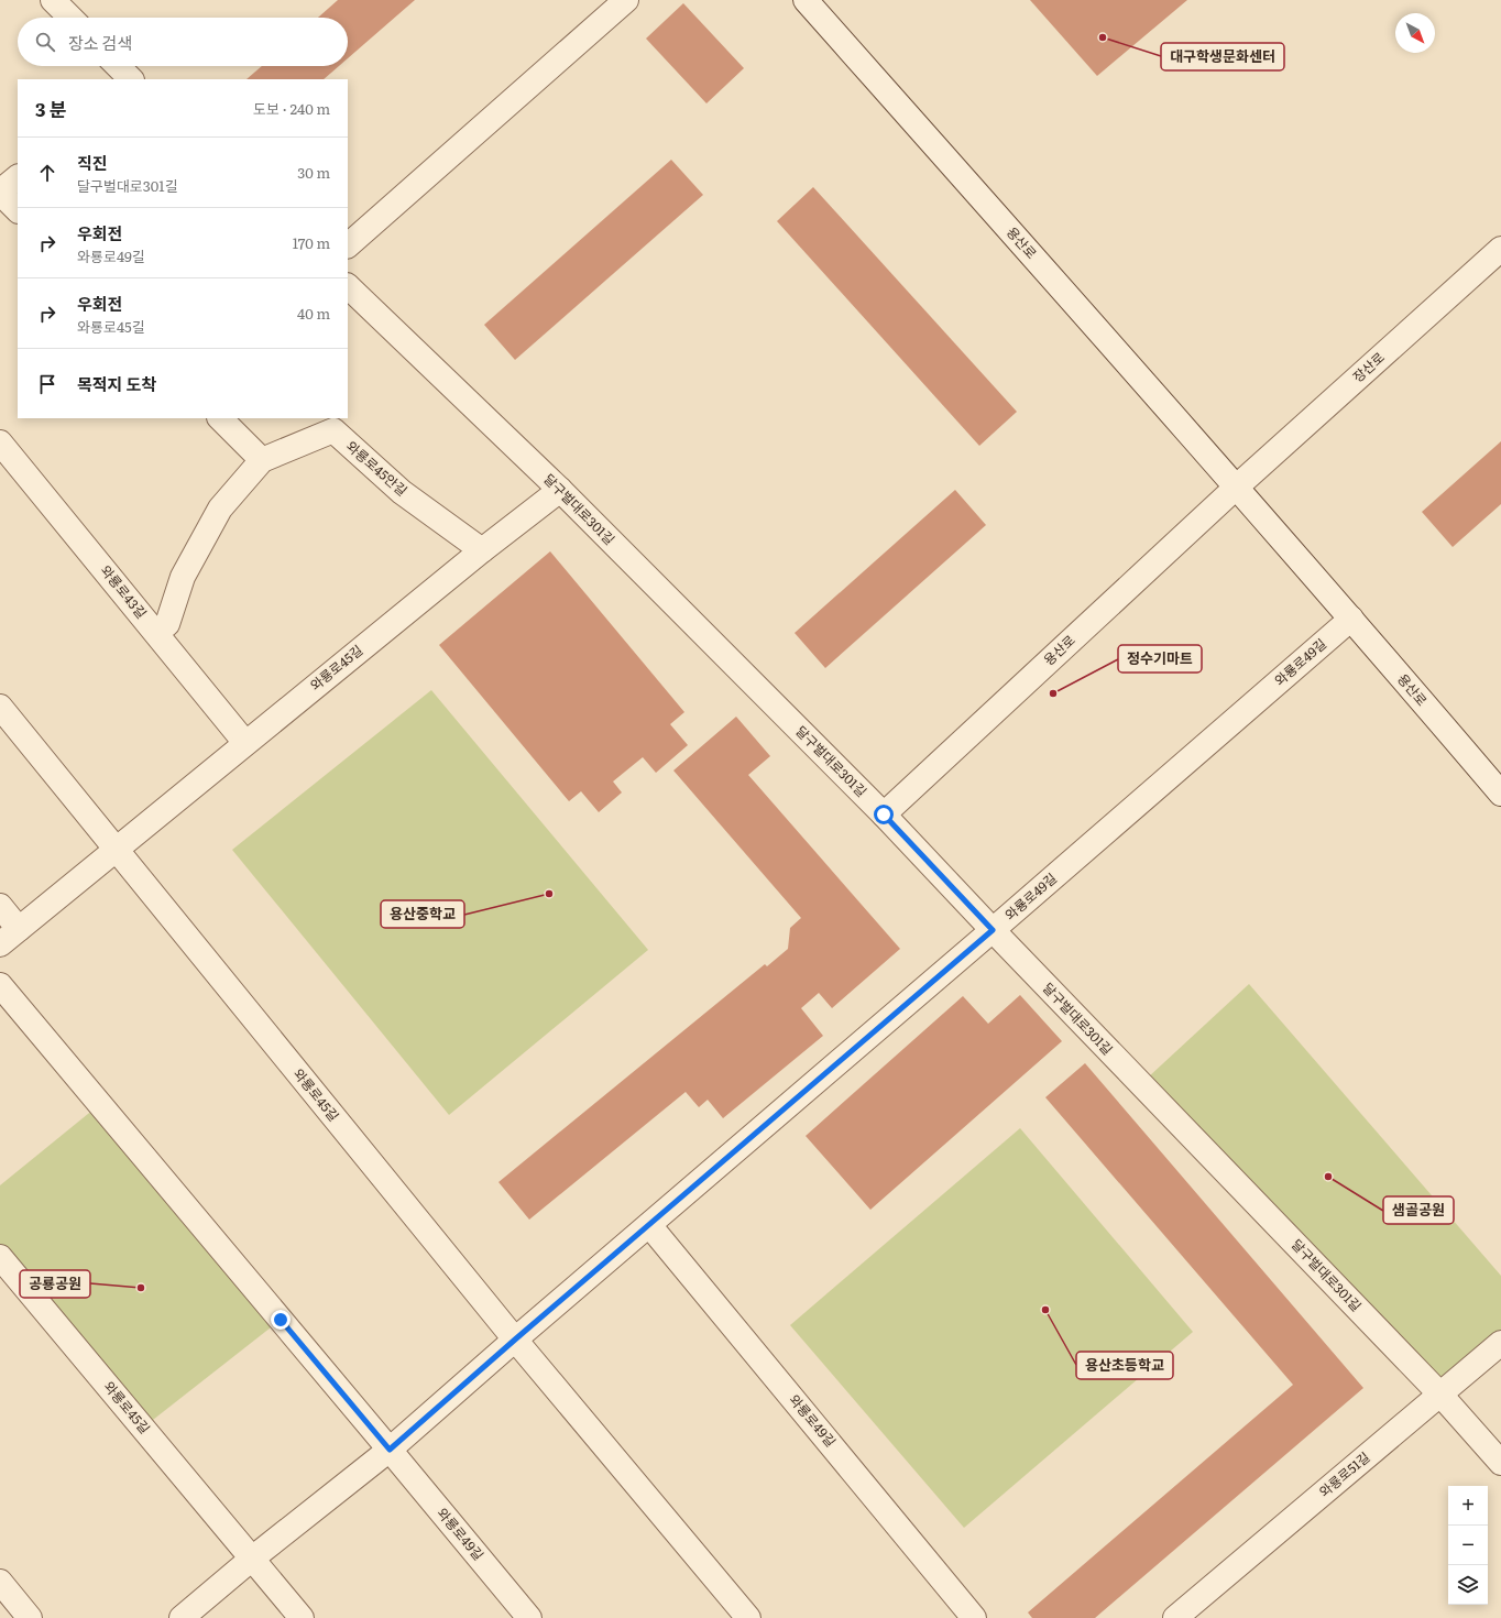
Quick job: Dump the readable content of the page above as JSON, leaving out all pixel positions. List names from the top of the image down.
{
  "streets": {
    "street": [
      "용산로",
      "장산로",
      "와룡로45안길",
      "달구벌대로301길",
      "와룡로43길",
      "와룡로49길",
      "와룡로45길",
      "와룡로51길"
    ]
  },
  "crossings": [
    ["용산로", "장산로"],
    ["용산로", "달구벌대로301길"],
    ["용산로", "와룡로49길"],
    ["와룡로45안길", "와룡로43길"],
    ["와룡로45안길", "와룡로45길"],
    ["달구벌대로301길", "와룡로49길"],
    ["달구벌대로301길", "와룡로45길"],
    ["달구벌대로301길", "와룡로51길"],
    ["와룡로43길", "와룡로45길"],
    ["와룡로49길", "와룡로45길"]
  ],
  "places": [
    "대구학생문화센터",
    "정수기마트",
    "용산중학교",
    "샘골공원",
    "공룡공원",
    "용산초등학교"
  ],
  "north": "bottom right",
  "page": {
    "search": "장소 검색",
    "heading": ["3 분", "도보 · 240 m"],
    "list": [
      ["직진", "달구벌대로301길", "30 m"],
      ["우회전", "와룡로49길", "170 m"],
      ["우회전", "와룡로45길", "40 m"],
      "목적지 도착"
    ],
    "map_buttons": ["+", "−"]
  }
}
